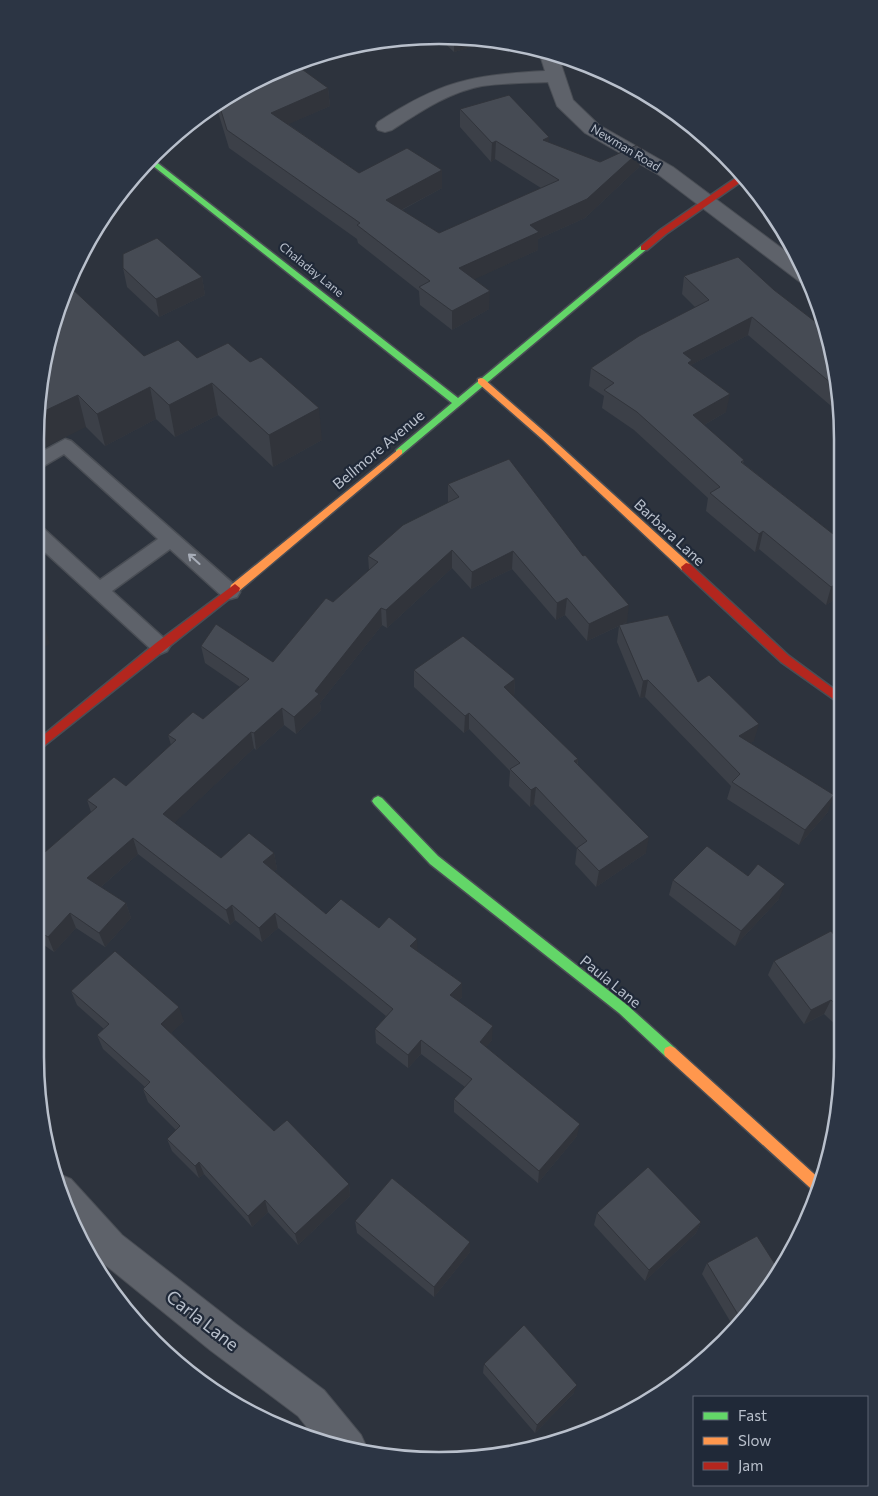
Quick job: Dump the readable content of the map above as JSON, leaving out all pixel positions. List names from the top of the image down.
{
  "streets": {
    "street": [
      "Newman Road",
      "Chaladay Lane",
      "Bellmore Avenue",
      "Barbara Lane",
      "Paula Lane",
      "Carla Lane"
    ]
  },
  "crossings": [
    ["Newman Road", "Bellmore Avenue"],
    ["Chaladay Lane", "Bellmore Avenue"],
    ["Bellmore Avenue", "Barbara Lane"]
  ],
  "legend": ["Fast", "Slow", "Jam"]
}
